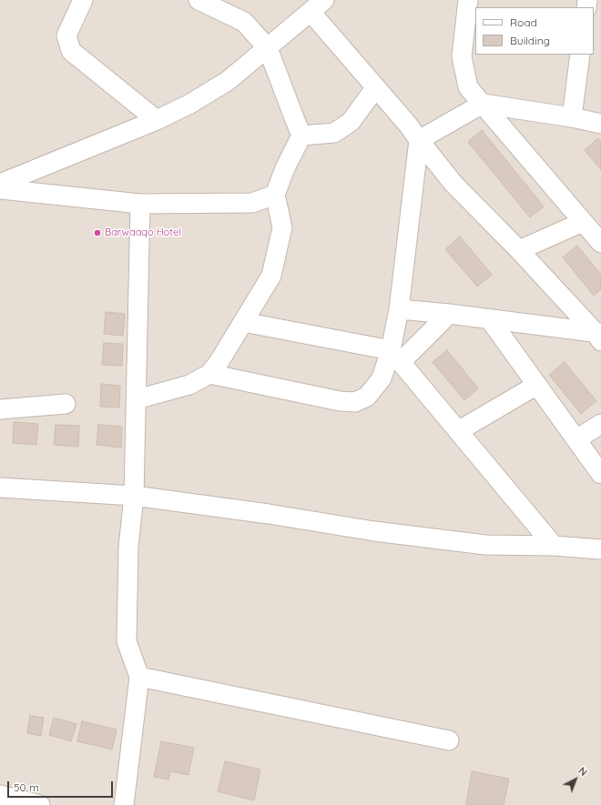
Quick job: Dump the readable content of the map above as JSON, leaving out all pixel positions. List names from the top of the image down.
{
  "places": ["Barwaaqo Hotel"],
  "legend": ["Road", "Building"],
  "scale_bar": "50 m",
  "north": "top right"
}
